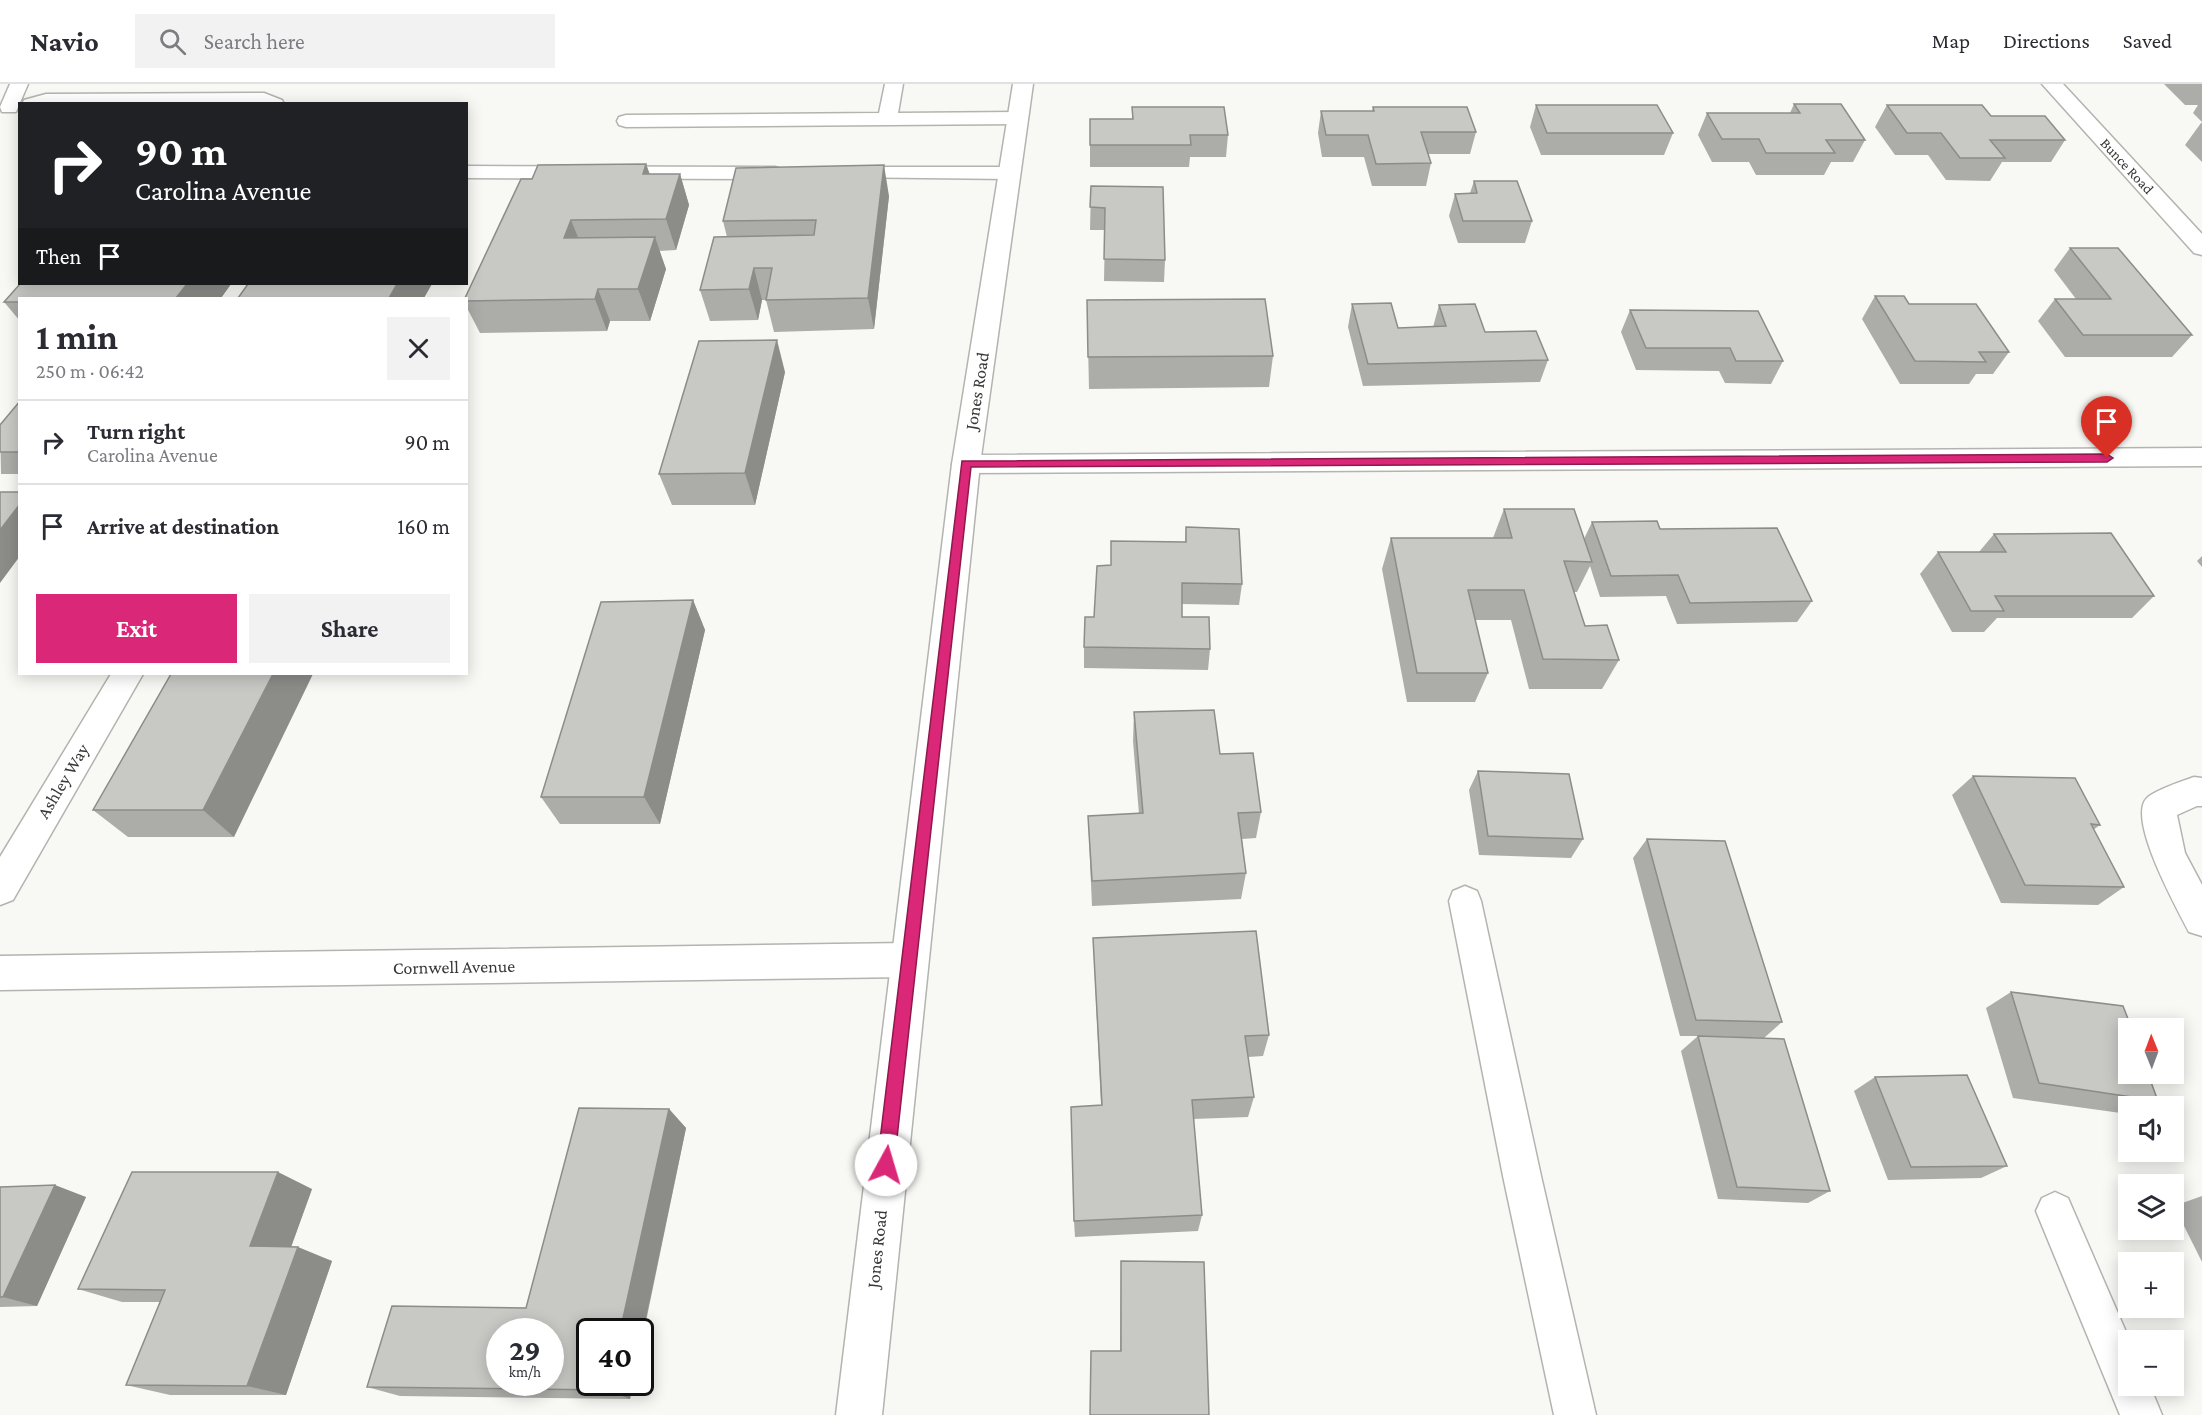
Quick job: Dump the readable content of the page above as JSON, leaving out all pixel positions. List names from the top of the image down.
{
  "streets": {
    "street": [
      "Bunce Road",
      "Jones Road",
      "Ashley Way",
      "Cornwell Avenue"
    ]
  },
  "crossings": [
    ["Jones Road", "Cornwell Avenue"]
  ],
  "north": "top",
  "page": {
    "header": "Navio",
    "search": "Search here",
    "nav": ["Map", "Directions", "Saved"],
    "turn": ["90 m", "Carolina Avenue"],
    "then": "Then",
    "heading": ["1 min", "250 m · 06:42"],
    "list": [
      {
        "name": "Turn right",
        "note": "Carolina Avenue",
        "value": "90 m"
      },
      {
        "name": "Arrive at destination",
        "value": "160 m"
      }
    ],
    "buttons": ["Exit", "Share"],
    "map_buttons": ["+", "−"],
    "speed": "29 km/h",
    "limit": "40"
  }
}
